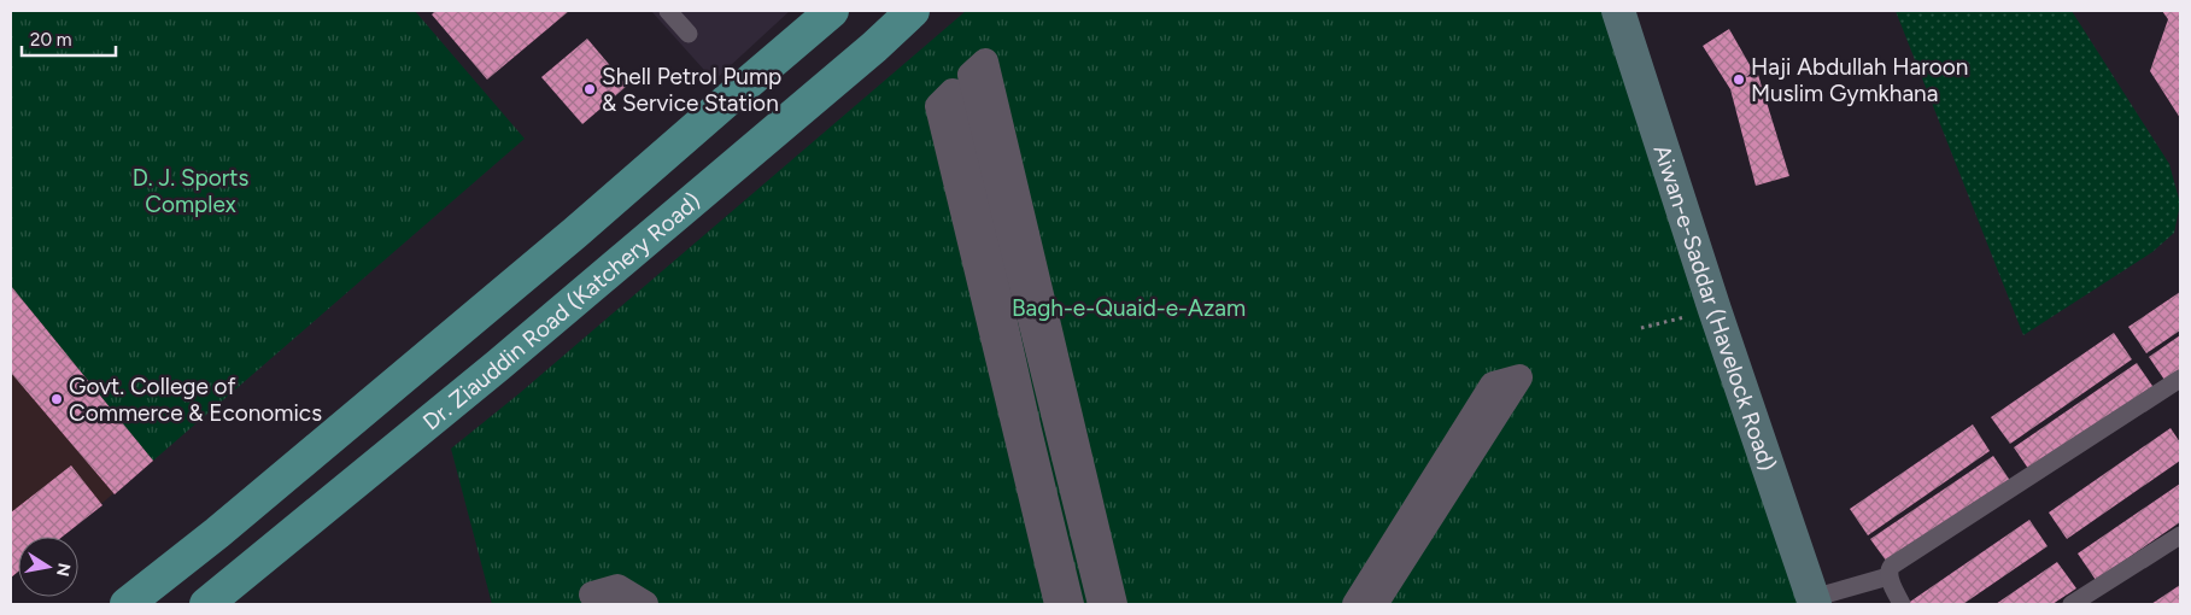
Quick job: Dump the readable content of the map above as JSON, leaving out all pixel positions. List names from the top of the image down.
{
  "streets": {
    "main road": ["Aiwan-e-Saddar (Havelock Road)", "Dr. Ziauddin Road (Katchery Road)"]
  },
  "parks": ["D. J. Sports Complex", "Bagh-e-Quaid-e-Azam"],
  "places": ["Haji Abdullah Haroon Muslim Gymkhana", "Shell Petrol Pump & Service Station", "Govt. College of Commerce & Economics"],
  "scale_bar": "20 m",
  "north": "right"
}
